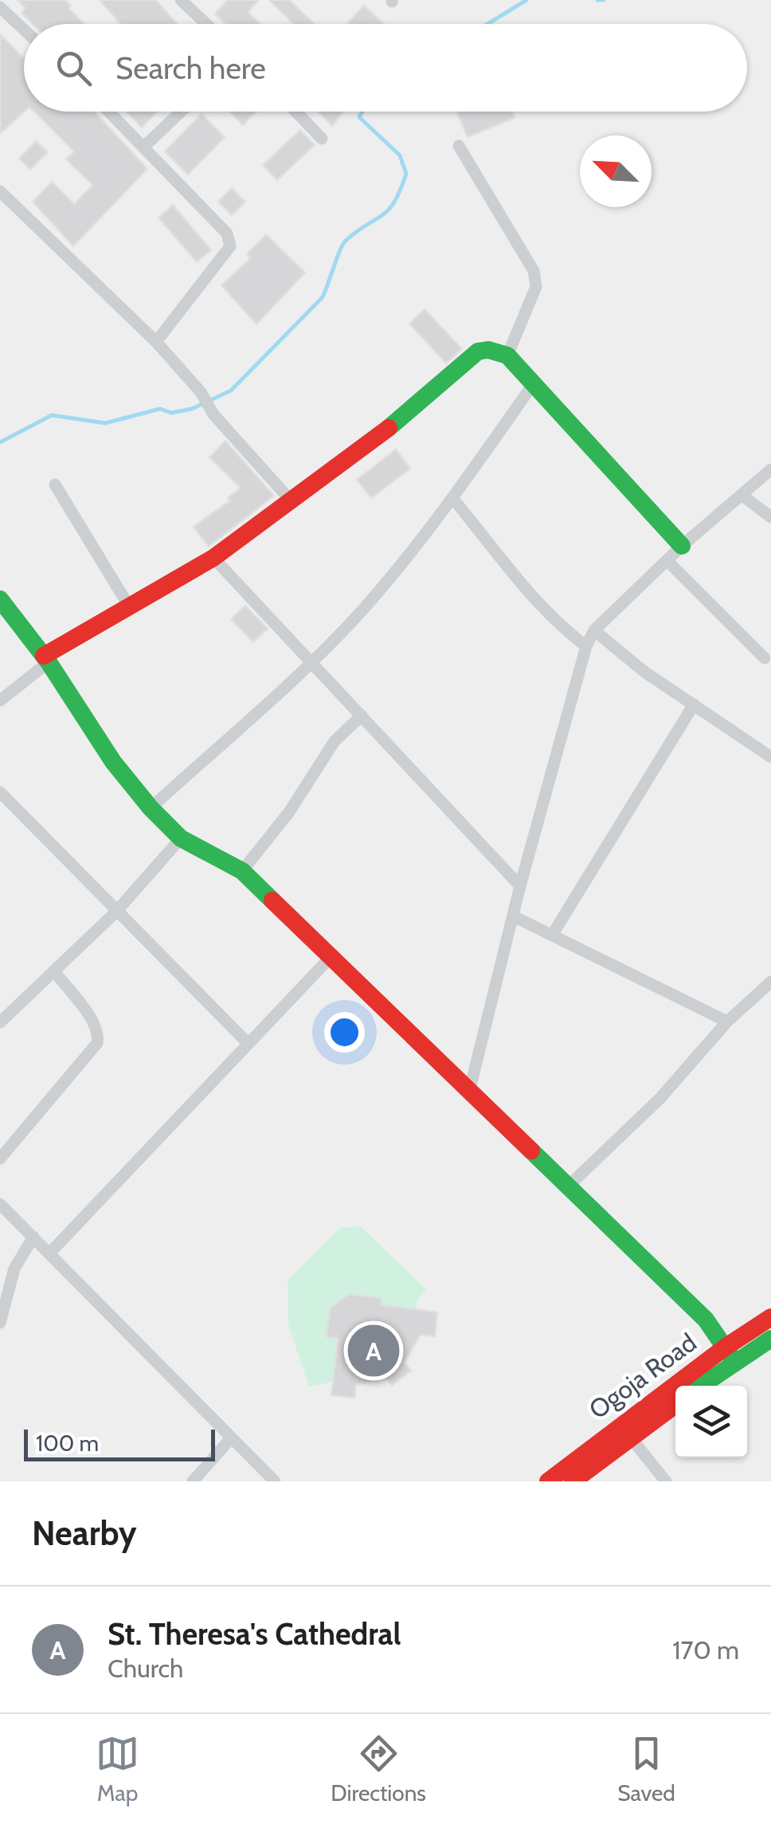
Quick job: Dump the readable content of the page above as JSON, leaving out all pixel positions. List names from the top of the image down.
{
  "streets": {
    "street": ["Ogoja Road"]
  },
  "scale_bar": "100 m",
  "north": "top left",
  "page": {
    "search": "Search here",
    "pins": "A",
    "scale": "100 m",
    "heading": "Nearby",
    "list": [
      {
        "mark": "A",
        "name": "St. Theresa's Cathedral",
        "note": "Church",
        "value": "170 m"
      }
    ],
    "nav": ["Map", "Directions", "Saved"]
  }
}
